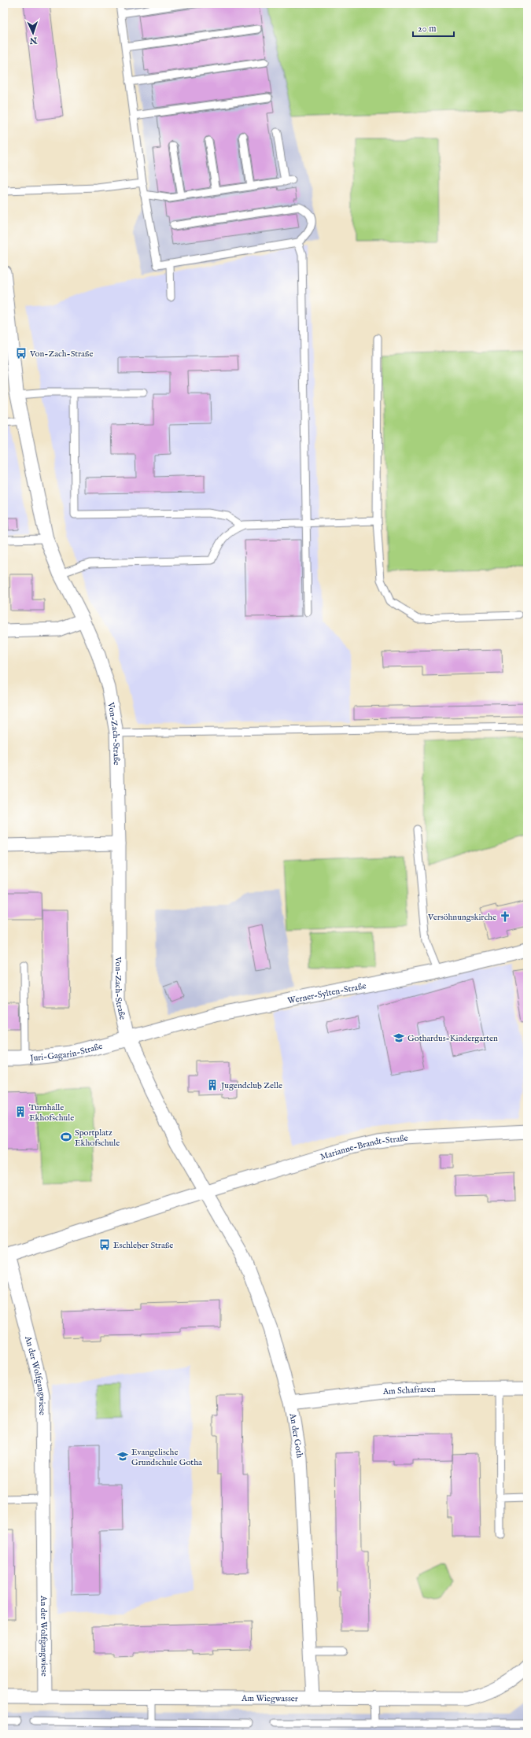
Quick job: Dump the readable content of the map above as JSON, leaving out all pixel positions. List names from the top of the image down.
{
  "streets": {
    "street": [
      "Von-Zach-Straße",
      "Werner-Sylten-Straße",
      "Juri-Gagarin-Straße",
      "Marianne-Brandt-Straße",
      "An der Wolfgangwiese",
      "Am Schafrasen",
      "An der Goth",
      "Am Wiegwasser"
    ]
  },
  "crossings": [
    ["Von-Zach-Straße", "Werner-Sylten-Straße"],
    ["Von-Zach-Straße", "Juri-Gagarin-Straße"],
    ["Von-Zach-Straße", "Marianne-Brandt-Straße"],
    ["Von-Zach-Straße", "An der Goth"],
    ["Werner-Sylten-Straße", "Juri-Gagarin-Straße"],
    ["Marianne-Brandt-Straße", "An der Goth"],
    ["An der Wolfgangwiese", "Am Wiegwasser"],
    ["Am Schafrasen", "An der Goth"],
    ["An der Goth", "Am Wiegwasser"]
  ],
  "places": {
    "bus stop": ["Von-Zach-Straße", "Eschleber Straße"],
    "church": ["Versöhnungskirche"],
    "school or university": ["Gothardus-Kindergarten", "Evangelische Grundschule Gotha"],
    "building": ["Jugendclub Zelle", "Turnhalle Ekhofschule"],
    "sports": ["Sportplatz Ekhofschule"]
  },
  "scale_bar": "20 m",
  "north": "bottom"
}
